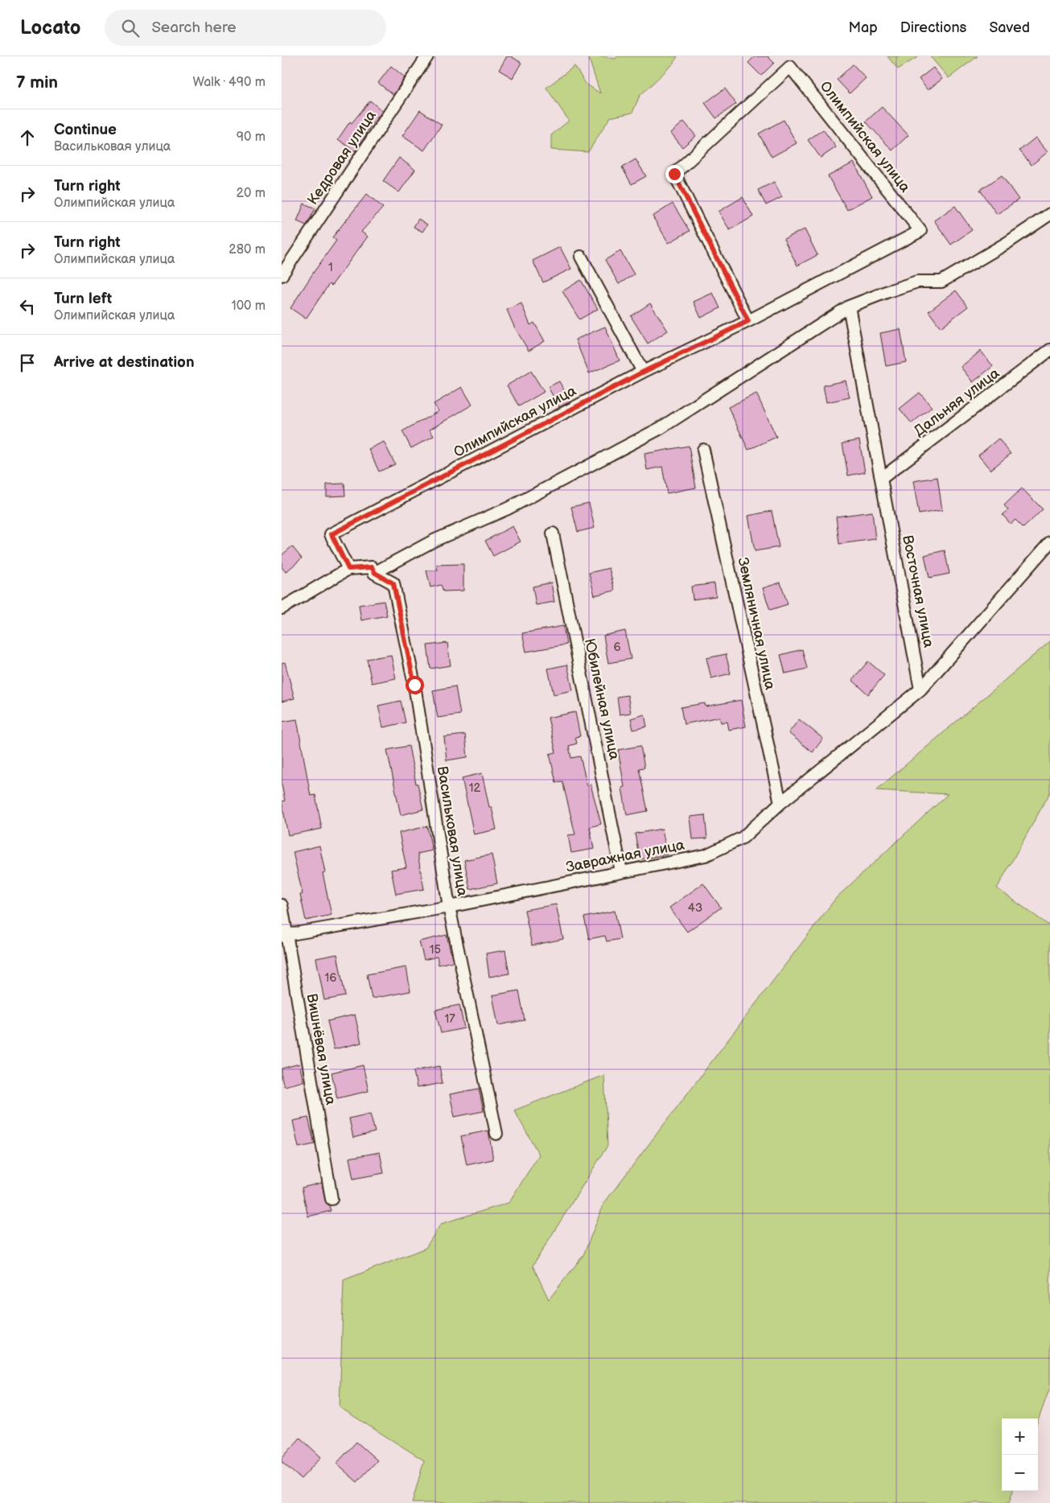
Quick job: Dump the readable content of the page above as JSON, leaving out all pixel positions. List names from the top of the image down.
{
  "streets": {
    "street": [
      "Олимпийская улица",
      "Кедровая улица",
      "Дальняя улица",
      "Восточная улица",
      "Земляничная улица",
      "Юбилейная улица",
      "Васильковая улица",
      "Завражная улица",
      "Вишнёвая улица"
    ]
  },
  "crossings": [
    ["Олимпийская улица", "Васильковая улица"],
    ["Дальняя улица", "Восточная улица"],
    ["Восточная улица", "Завражная улица"],
    ["Земляничная улица", "Завражная улица"],
    ["Юбилейная улица", "Завражная улица"],
    ["Васильковая улица", "Завражная улица"],
    ["Завражная улица", "Вишнёвая улица"]
  ],
  "house_numbers": [
    "1",
    "6",
    "12",
    "43",
    "15",
    "16",
    "17"
  ],
  "page": {
    "header": "Locato",
    "search": "Search here",
    "nav": ["Map", "Directions", "Saved"],
    "heading": ["7 min", "Walk · 490 m"],
    "list": [
      ["Continue", "Васильковая улица", "90 m"],
      ["Turn right", "Олимпийская улица", "20 m"],
      ["Turn right", "Олимпийская улица", "280 m"],
      ["Turn left", "Олимпийская улица", "100 m"],
      "Arrive at destination"
    ],
    "map_buttons": ["+", "−"]
  }
}
